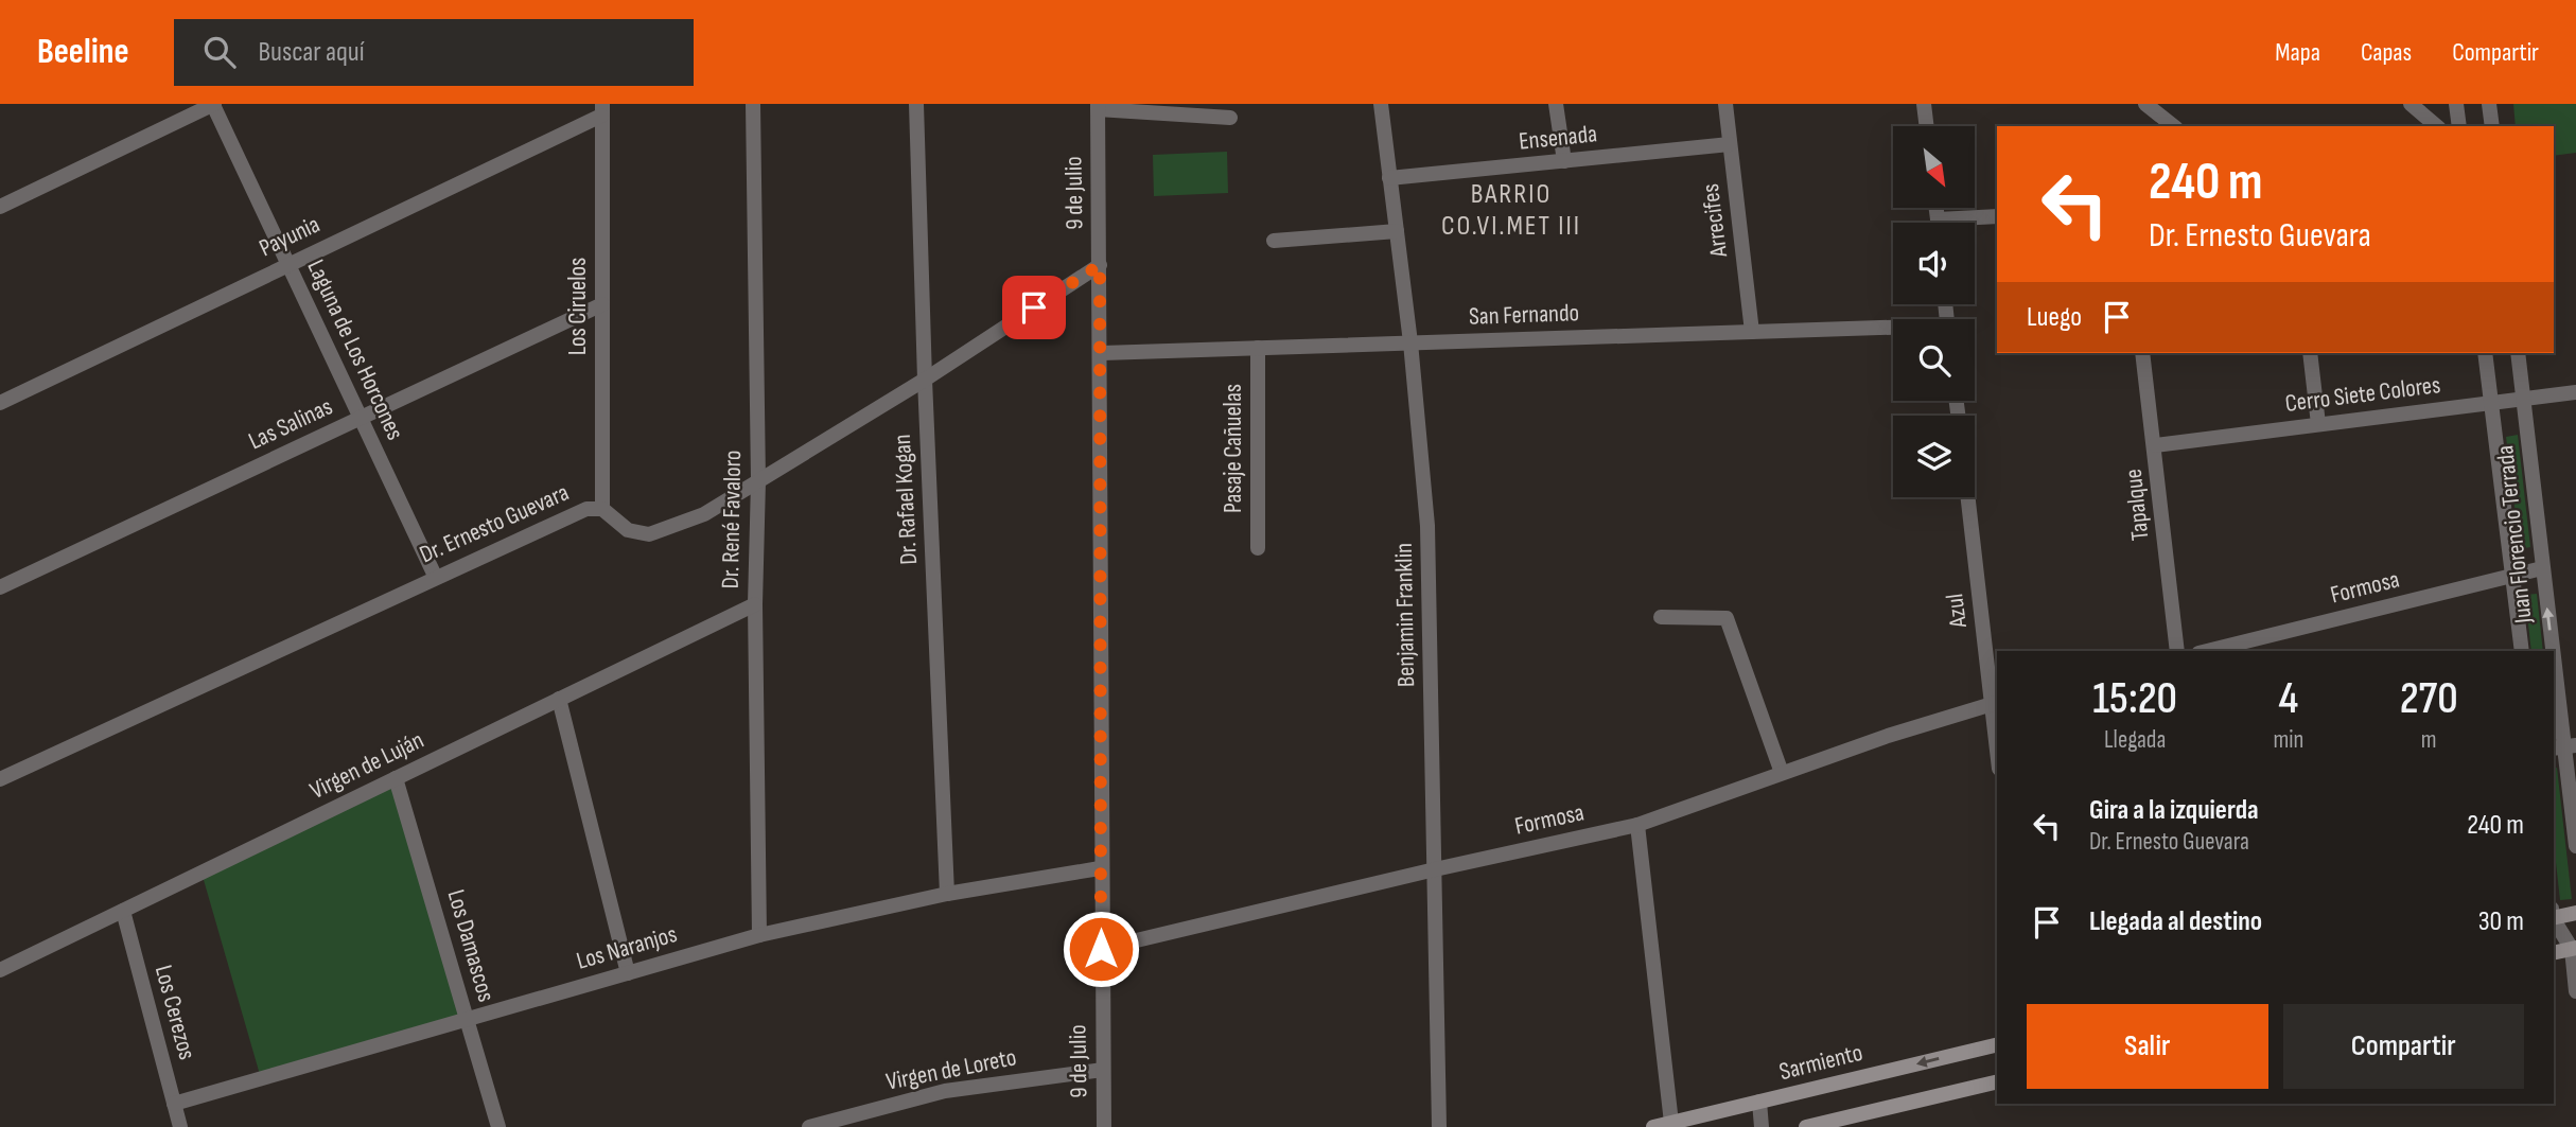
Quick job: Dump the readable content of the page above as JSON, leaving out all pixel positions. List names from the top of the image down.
{
  "streets": {
    "main road": ["Sarmiento"],
    "street": [
      "Ensenada",
      "9 de Julio",
      "Arrecifes",
      "Payunia",
      "Los Ciruelos",
      "San Fernando",
      "Laguna de Los Horcones",
      "Cerro Siete Colores",
      "Las Salinas",
      "Pasaje Cañuelas",
      "Dr. Rafael Kogan",
      "Tapalque",
      "Dr. René Favaloro",
      "Dr. Ernesto Guevara",
      "Juan Florencio Terrada",
      "Formosa",
      "Azul",
      "Benjamin Franklin",
      "Virgen de Luján",
      "Los Damascos",
      "Los Naranjos",
      "Los Cerezos",
      "Virgen de Loreto"
    ]
  },
  "crossings": [
    ["Ensenada", "Arrecifes"],
    ["Ensenada", "Benjamin Franklin"],
    ["9 de Julio", "San Fernando"],
    ["9 de Julio", "Dr. Ernesto Guevara"],
    ["9 de Julio", "Formosa"],
    ["9 de Julio", "Los Naranjos"],
    ["9 de Julio", "Virgen de Loreto"],
    ["Arrecifes", "San Fernando"],
    ["Payunia", "Los Ciruelos"],
    ["Payunia", "Laguna de Los Horcones"],
    ["Los Ciruelos", "Las Salinas"],
    ["Los Ciruelos", "Dr. Ernesto Guevara"],
    ["San Fernando", "Pasaje Cañuelas"],
    ["San Fernando", "Benjamin Franklin"],
    ["Laguna de Los Horcones", "Las Salinas"],
    ["Laguna de Los Horcones", "Dr. Ernesto Guevara"],
    ["Cerro Siete Colores", "Tapalque"],
    ["Cerro Siete Colores", "Juan Florencio Terrada"],
    ["Dr. Rafael Kogan", "Dr. Ernesto Guevara"],
    ["Dr. Rafael Kogan", "Los Naranjos"],
    ["Dr. René Favaloro", "Dr. Ernesto Guevara"],
    ["Dr. René Favaloro", "Virgen de Luján"],
    ["Dr. René Favaloro", "Los Naranjos"],
    ["Juan Florencio Terrada", "Formosa"],
    ["Formosa", "Azul"],
    ["Formosa", "Benjamin Franklin"],
    ["Virgen de Luján", "Los Damascos"],
    ["Virgen de Luján", "Los Cerezos"],
    ["Los Damascos", "Los Naranjos"],
    ["Los Naranjos", "Los Cerezos"]
  ],
  "districts": ["BARRIO CO.VI.MET III"],
  "north": "bottom right",
  "page": {
    "header": "Beeline",
    "search": "Buscar aquí",
    "nav": ["Mapa", "Capas", "Compartir"],
    "turn": ["240 m", "Dr. Ernesto Guevara"],
    "then": "Luego",
    "eta": [
      "15:20",
      "Llegada",
      "4",
      "min",
      "270",
      "m"
    ],
    "list": [
      {
        "name": "Gira a la izquierda",
        "note": "Dr. Ernesto Guevara",
        "value": "240 m"
      },
      {
        "name": "Llegada al destino",
        "value": "30 m"
      }
    ],
    "buttons": ["Salir", "Compartir"]
  }
}
